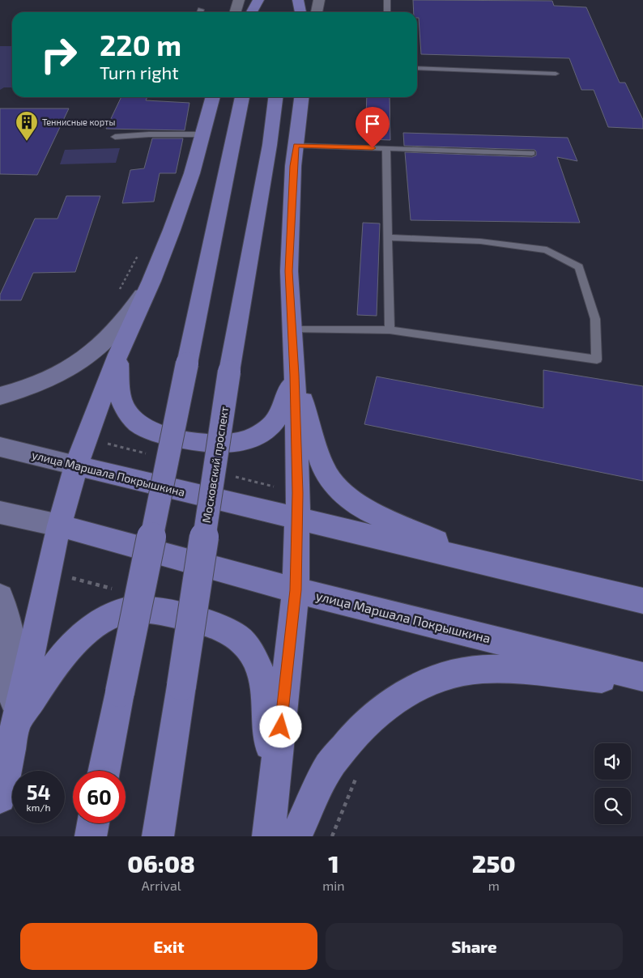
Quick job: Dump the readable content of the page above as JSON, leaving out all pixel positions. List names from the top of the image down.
{
  "streets": {
    "main road": ["Московский проспект", "улица Маршала Покрышкина"]
  },
  "places": {
    "building": ["Теннисные корты"]
  },
  "page": {
    "turn": ["220 m", "Turn right"],
    "speed": "54 km/h",
    "limit": "60",
    "eta": [
      "06:08",
      "Arrival",
      "1",
      "min",
      "250",
      "m"
    ],
    "buttons": ["Exit", "Share"]
  }
}
